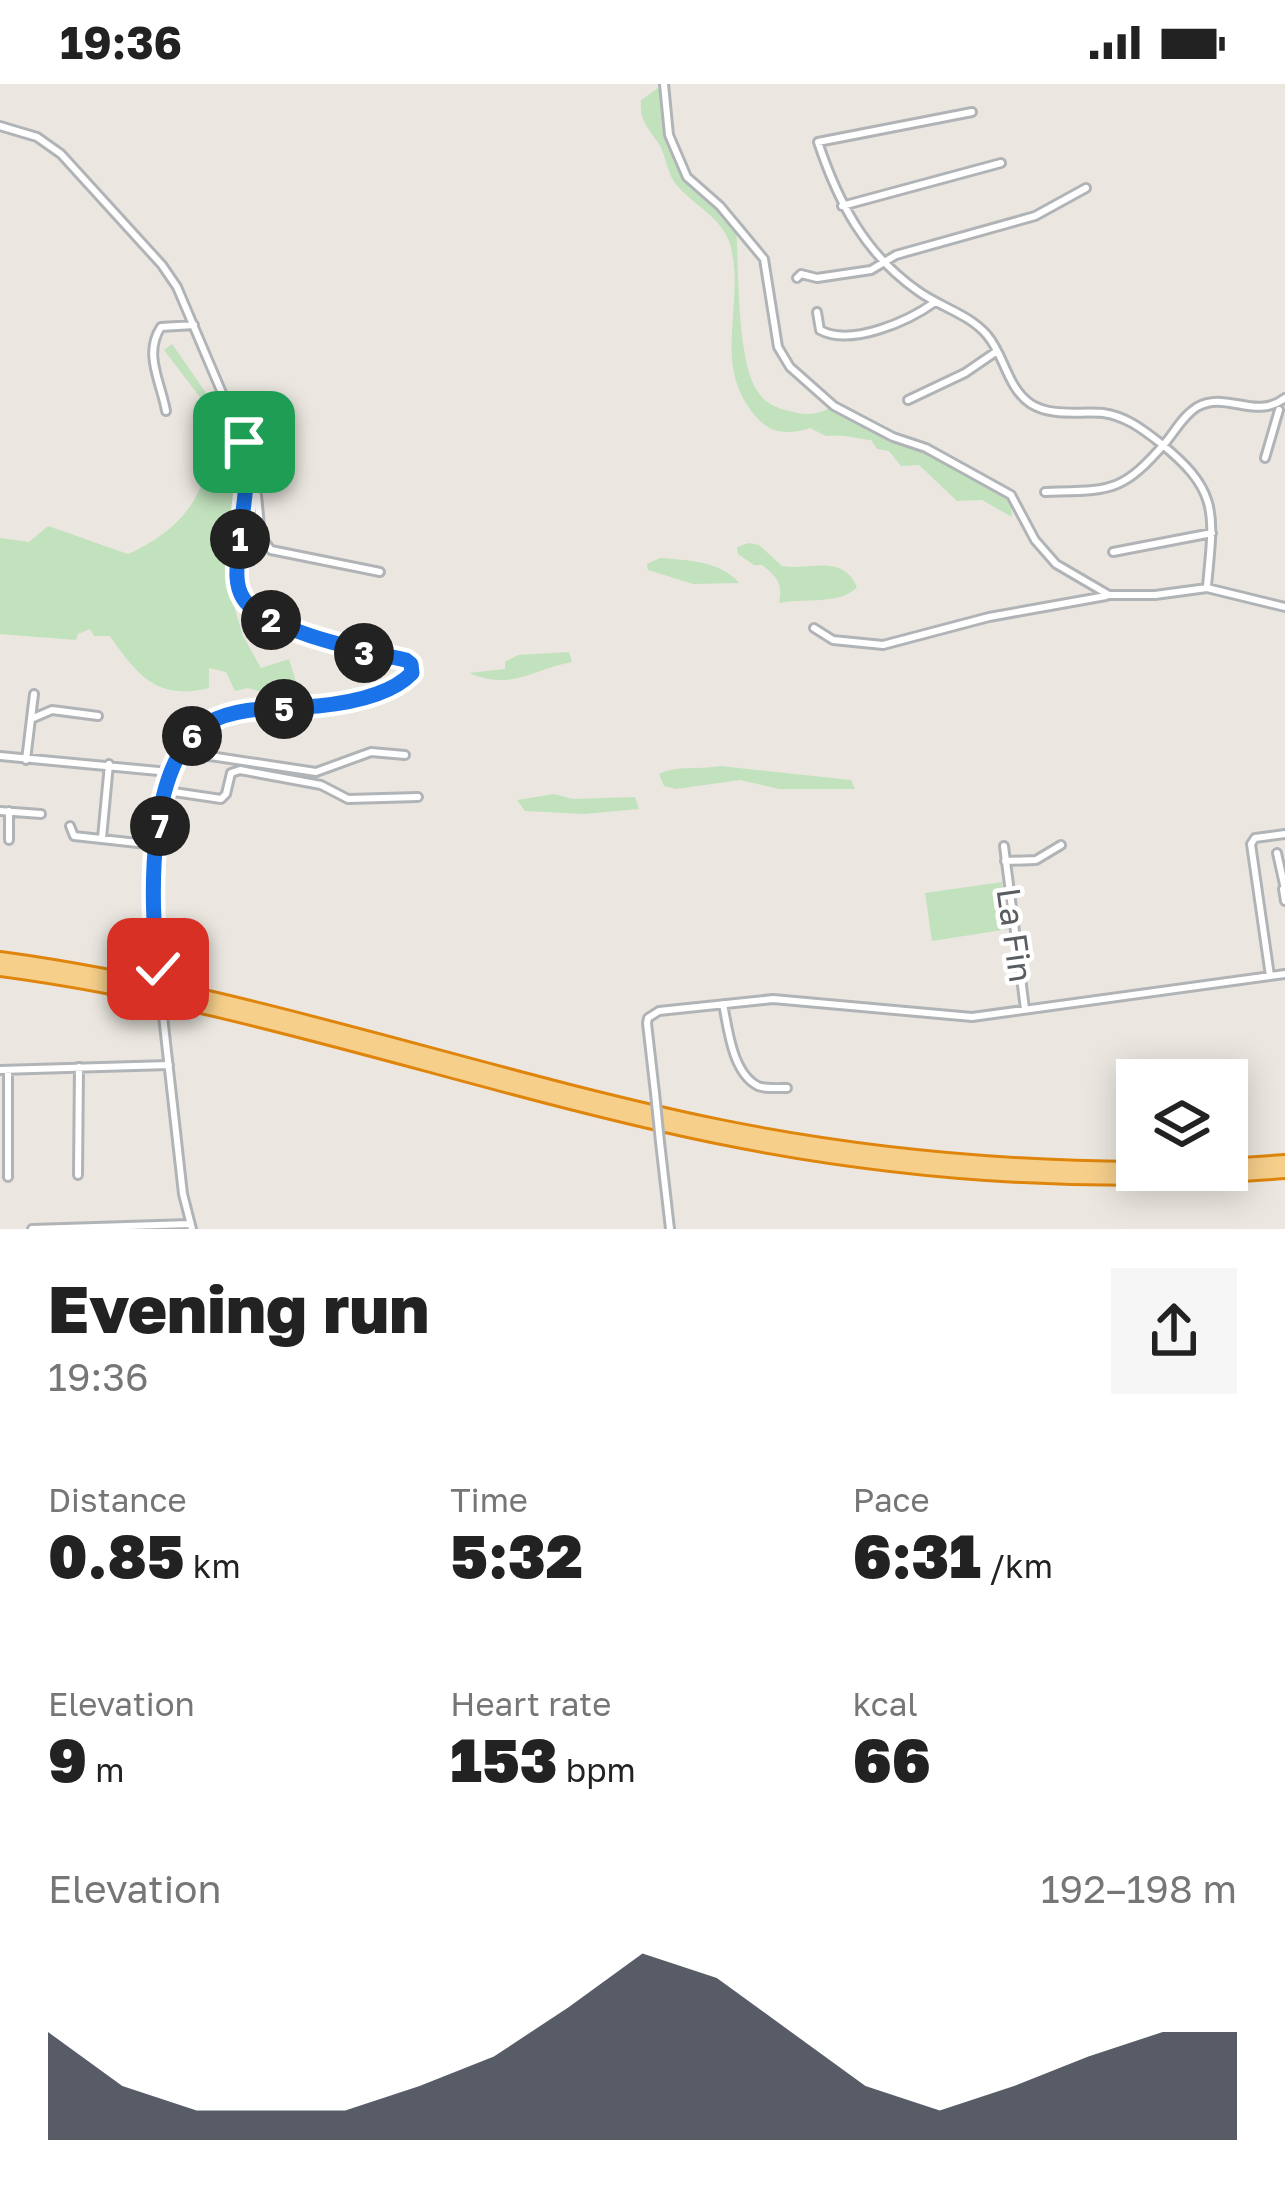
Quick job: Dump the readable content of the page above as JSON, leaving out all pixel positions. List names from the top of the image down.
{
  "streets": {
    "street": ["La Fin"]
  },
  "page": {
    "status": "19:36",
    "pins": [
      "1",
      "2",
      "3",
      "5",
      "6",
      "7"
    ],
    "heading": ["Evening run", "19:36"],
    "stats": [
      ["Distance", "0.85 km"],
      ["Time", "5:32"],
      ["Pace", "6:31 /km"],
      ["Elevation", "9 m"],
      ["Heart rate", "153 bpm"],
      ["kcal", "66"]
    ],
    "chart": ["Elevation", "192–198 m"]
  }
}
